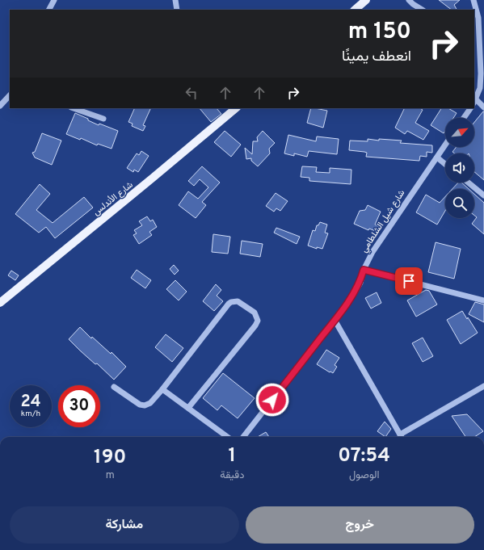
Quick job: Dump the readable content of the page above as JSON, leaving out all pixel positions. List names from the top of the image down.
{
  "streets": {
    "main road": ["شارع الأندلس"],
    "street": ["شارع شيل الشلطامي"]
  },
  "north": "top right",
  "page": {
    "turn": ["150 m", "انعطف يمينًا"],
    "speed": "24 km/h",
    "limit": "30",
    "eta": [
      "07:54",
      "الوصول",
      "1",
      "دقيقة",
      "190",
      "m"
    ],
    "buttons": ["خروج", "مشاركة"]
  }
}
